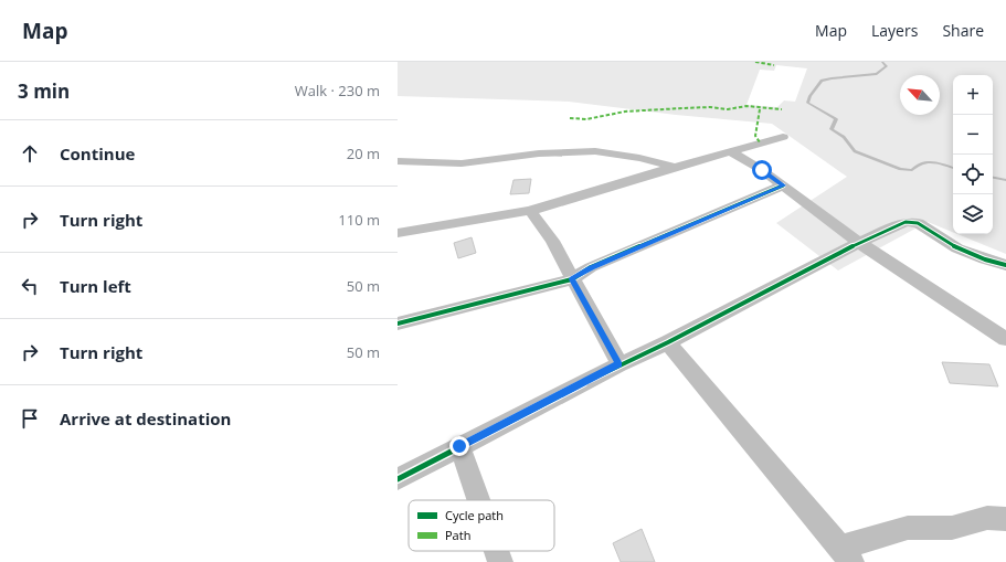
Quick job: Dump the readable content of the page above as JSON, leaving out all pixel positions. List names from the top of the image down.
{
  "legend": ["Cycle path", "Path"],
  "north": "top left",
  "page": {
    "header": "Map",
    "nav": ["Map", "Layers", "Share"],
    "heading": ["3 min", "Walk · 230 m"],
    "map_buttons": ["+", "−"],
    "list": [
      ["Continue", "20 m"],
      ["Turn right", "110 m"],
      ["Turn left", "50 m"],
      ["Turn right", "50 m"],
      "Arrive at destination"
    ]
  }
}
